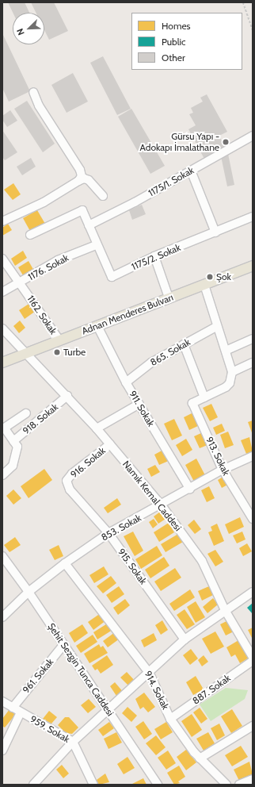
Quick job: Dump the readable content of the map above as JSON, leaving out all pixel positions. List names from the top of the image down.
{
  "streets": {
    "main road": ["Adnan Menderes Bulvarı"],
    "street": [
      "1175/1. Sokak",
      "1175/2. Sokak",
      "1176. Sokak",
      "1162. Sokak",
      "865. Sokak",
      "911. Sokak",
      "918. Sokak",
      "913. Sokak",
      "916. Sokak",
      "Namık Kemal Caddesi",
      "853. Sokak",
      "915. Sokak",
      "Şehit Sezgin Tunca Caddesi",
      "961. Sokak",
      "887. Sokak",
      "914. Sokak",
      "959. Sokak"
    ]
  },
  "crossings": [
    ["1175/1. Sokak", "1175/2. Sokak"],
    ["1175/2. Sokak", "1176. Sokak"],
    ["1176. Sokak", "1162. Sokak"],
    ["Adnan Menderes Bulvarı", "1162. Sokak"],
    ["Adnan Menderes Bulvarı", "911. Sokak"],
    ["Adnan Menderes Bulvarı", "Namık Kemal Caddesi"],
    ["865. Sokak", "911. Sokak"],
    ["911. Sokak", "853. Sokak"],
    ["918. Sokak", "Namık Kemal Caddesi"],
    ["913. Sokak", "853. Sokak"],
    ["916. Sokak", "Namık Kemal Caddesi"],
    ["916. Sokak", "915. Sokak"],
    ["Namık Kemal Caddesi", "853. Sokak"],
    ["853. Sokak", "915. Sokak"],
    ["853. Sokak", "Şehit Sezgin Tunca Caddesi"],
    ["853. Sokak", "914. Sokak"],
    ["Şehit Sezgin Tunca Caddesi", "961. Sokak"],
    ["961. Sokak", "959. Sokak"],
    ["887. Sokak", "914. Sokak"]
  ],
  "places": ["Gürsu Yapı - Adokapı İmalathane", "Şok", "Turbe"],
  "legend": ["Homes", "Public", "Other"],
  "north": "bottom left"
}
